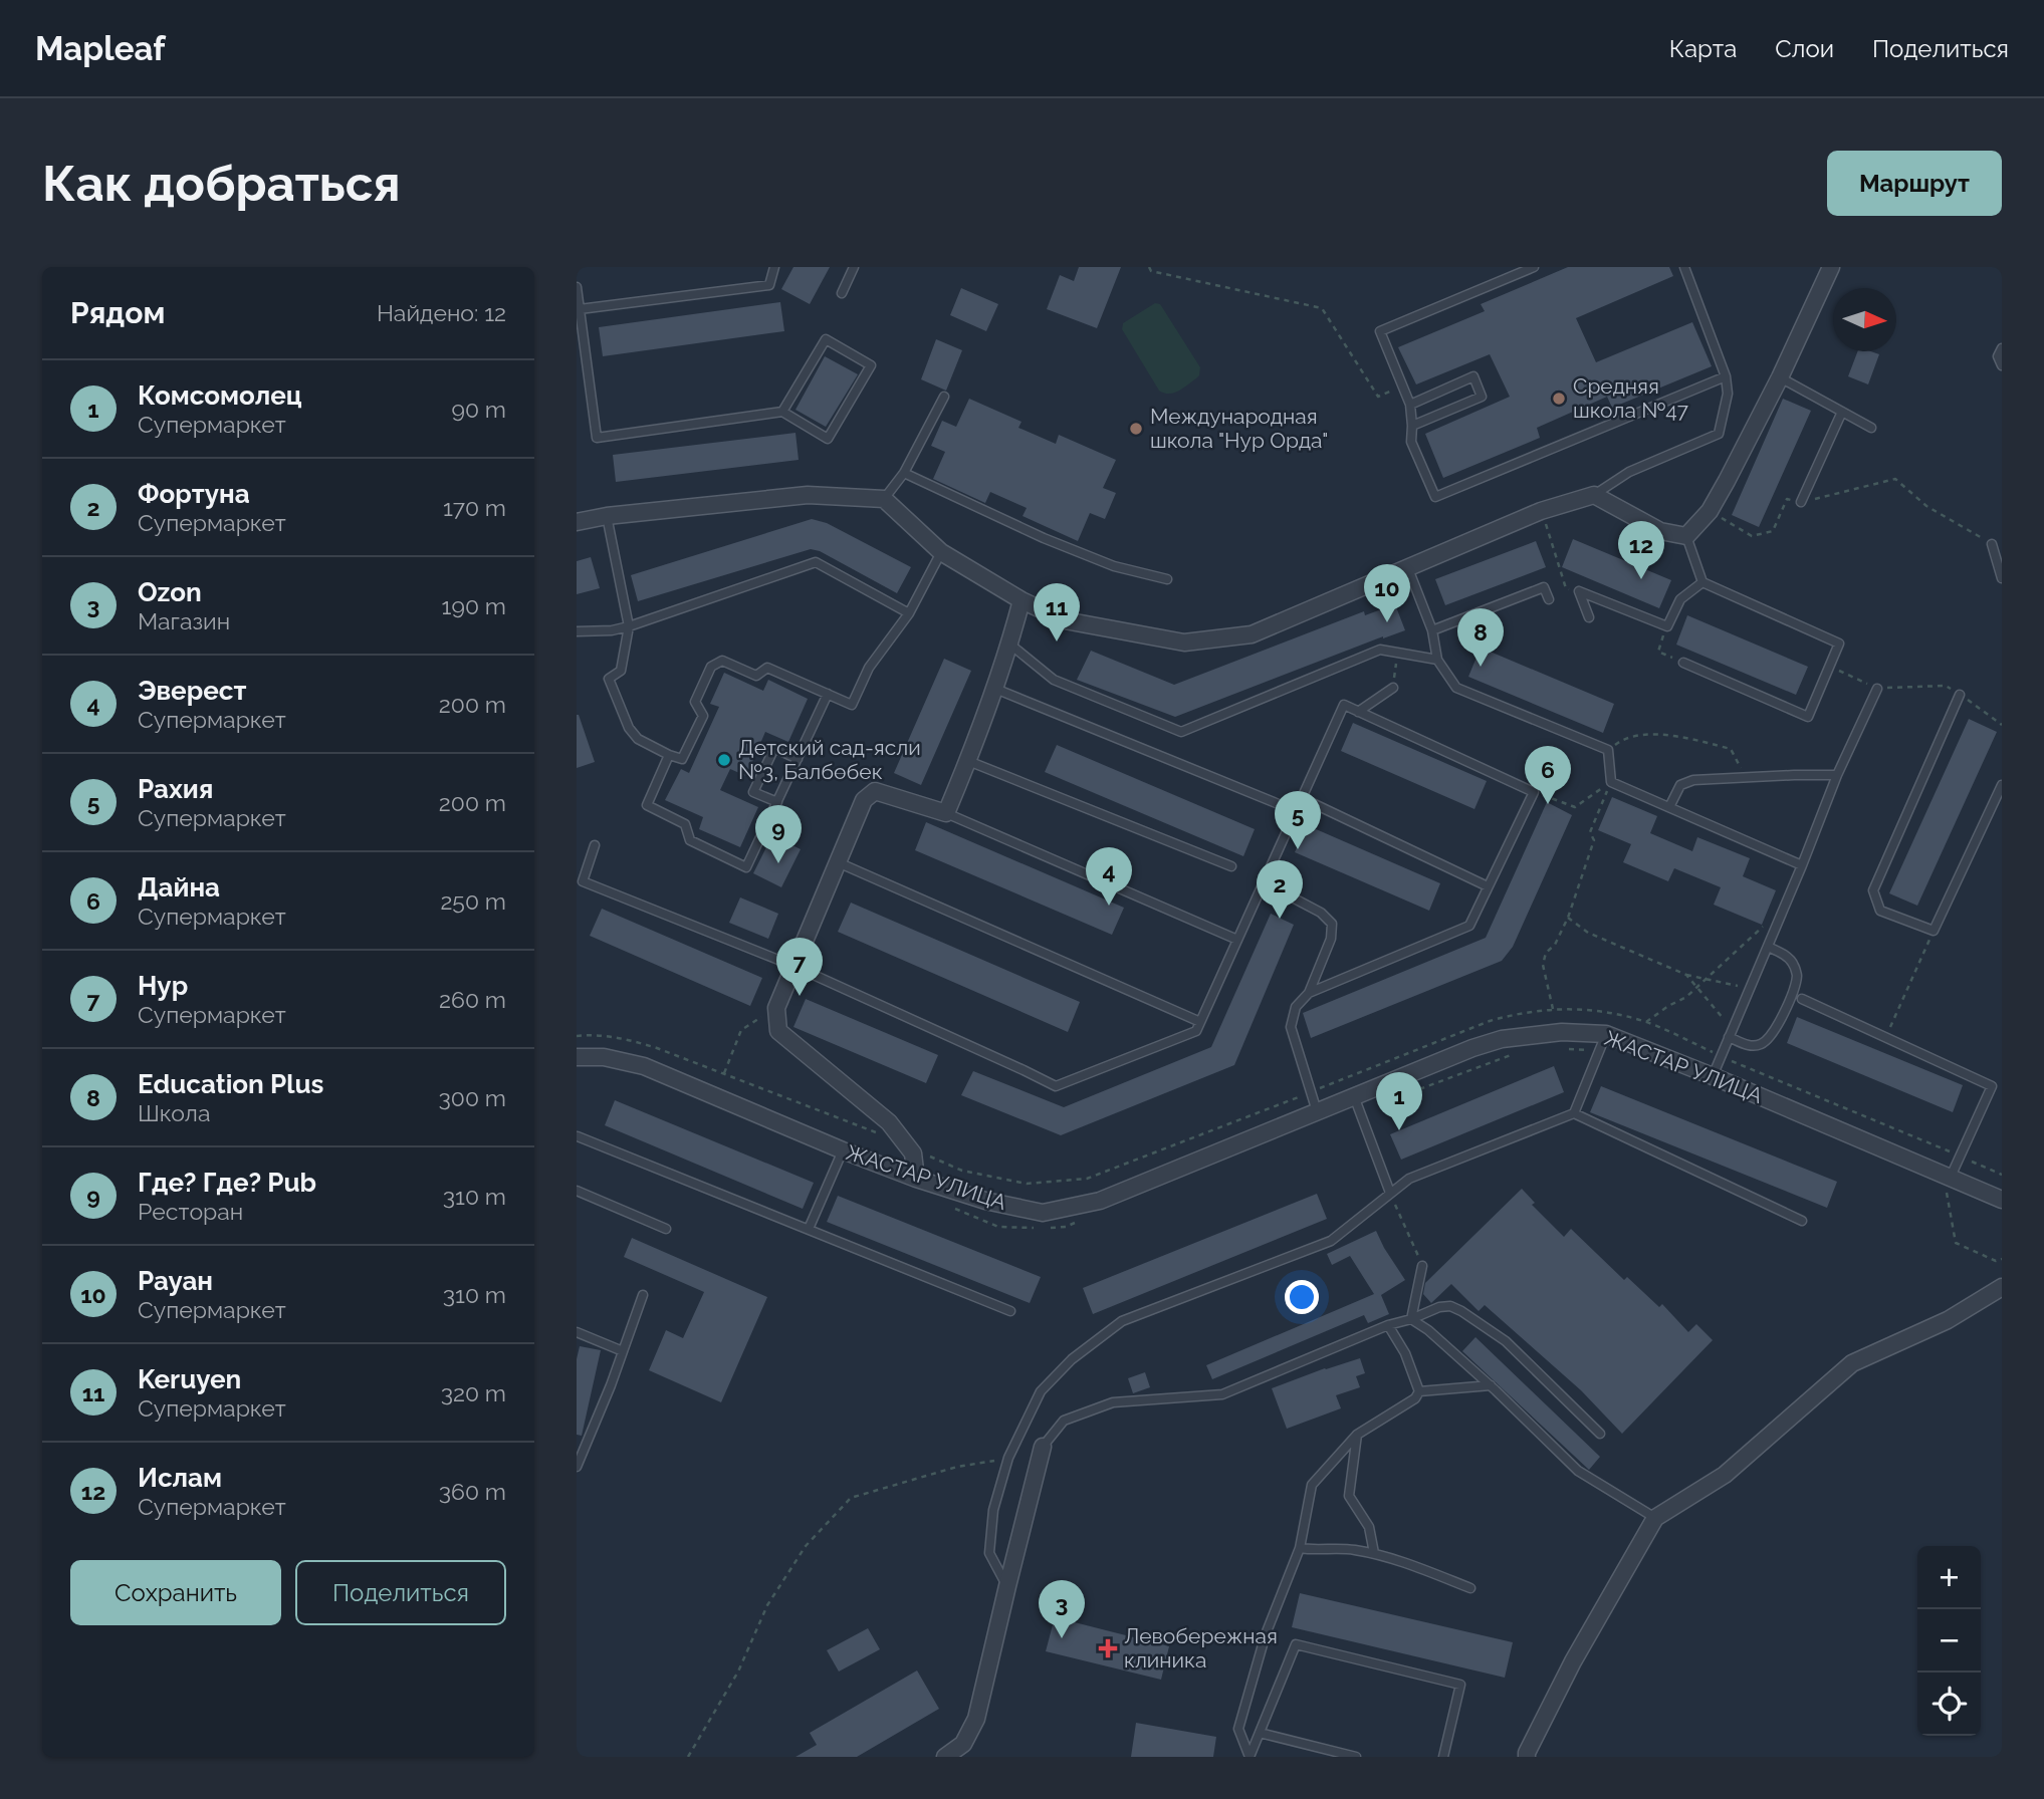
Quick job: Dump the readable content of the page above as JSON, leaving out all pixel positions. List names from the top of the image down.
{
  "streets": {
    "street": ["ЖАСТАР УЛИЦА"]
  },
  "places": {
    "other": ["Средняя школа №47", "Международная школа \"Нур Орда\"", "Детский сад-ясли №3, Балбөбек"],
    "health": ["Левобережная клиника"]
  },
  "north": "right",
  "page": {
    "header": "Mapleaf",
    "nav": ["Карта", "Слои", "Поделиться"],
    "buttons": [
      "Маршрут",
      ["Сохранить", "Поделиться"]
    ],
    "title": "Как добраться",
    "heading": ["Рядом", "Найдено: 12"],
    "list": [
      {
        "mark": "1",
        "name": "Комсомолец",
        "note": "Супермаркет",
        "value": "90 m"
      },
      {
        "mark": "2",
        "name": "Фортуна",
        "note": "Супермаркет",
        "value": "170 m"
      },
      {
        "mark": "3",
        "name": "Ozon",
        "note": "Магазин",
        "value": "190 m"
      },
      {
        "mark": "4",
        "name": "Эверест",
        "note": "Супермаркет",
        "value": "200 m"
      },
      {
        "mark": "5",
        "name": "Рахия",
        "note": "Супермаркет",
        "value": "200 m"
      },
      {
        "mark": "6",
        "name": "Дайна",
        "note": "Супермаркет",
        "value": "250 m"
      },
      {
        "mark": "7",
        "name": "Нур",
        "note": "Супермаркет",
        "value": "260 m"
      },
      {
        "mark": "8",
        "name": "Education Plus",
        "note": "Школа",
        "value": "300 m"
      },
      {
        "mark": "9",
        "name": "Где? Где? Pub",
        "note": "Ресторан",
        "value": "310 m"
      },
      {
        "mark": "10",
        "name": "Рауан",
        "note": "Супермаркет",
        "value": "310 m"
      },
      {
        "mark": "11",
        "name": "Keruyen",
        "note": "Супермаркет",
        "value": "320 m"
      },
      {
        "mark": "12",
        "name": "Ислам",
        "note": "Супермаркет",
        "value": "360 m"
      }
    ],
    "pins": [
      "12",
      "10",
      "11",
      "8",
      "6",
      "5",
      "9",
      "4",
      "2",
      "7",
      "1",
      "3"
    ],
    "map_buttons": ["+", "−"]
  }
}
